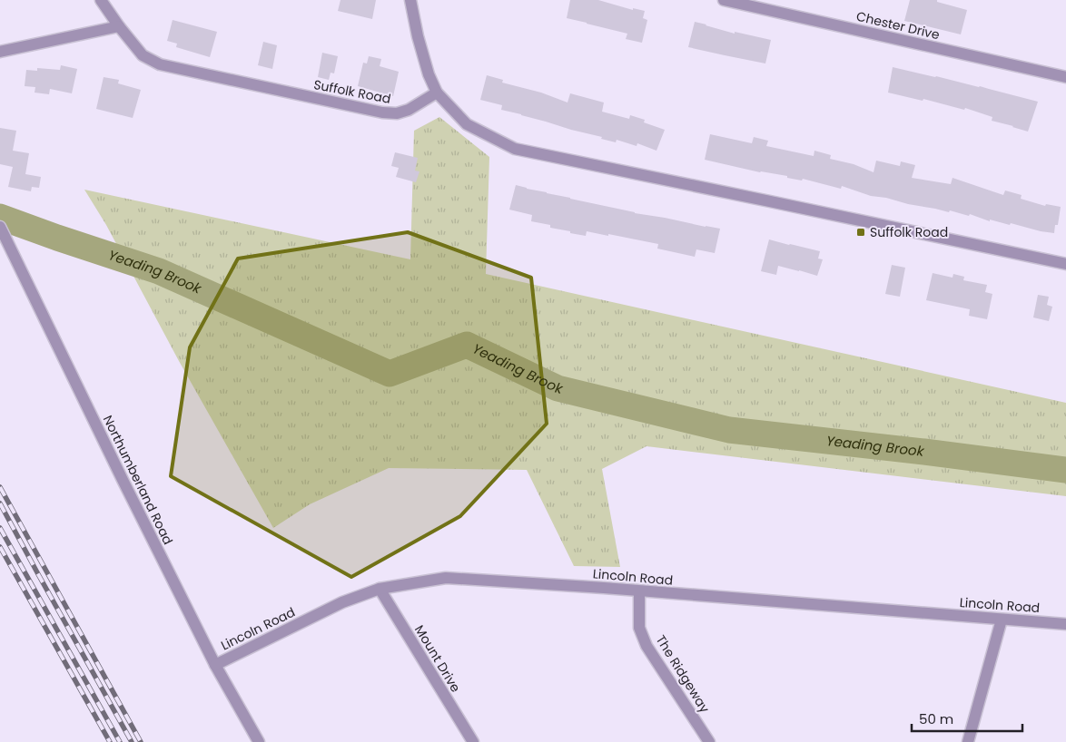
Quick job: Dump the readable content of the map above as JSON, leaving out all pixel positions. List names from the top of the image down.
{
  "streets": {
    "street": [
      "Chester Drive",
      "Suffolk Road",
      "Northumberland Road",
      "Lincoln Road",
      "Mount Drive",
      "The Ridgeway"
    ]
  },
  "crossings": [
    ["Northumberland Road", "Lincoln Road"],
    ["Lincoln Road", "Mount Drive"],
    ["Lincoln Road", "The Ridgeway"]
  ],
  "water": ["Yeading Brook"],
  "places": {
    "transit": ["Suffolk Road"]
  },
  "scale_bar": "50 m"
}
